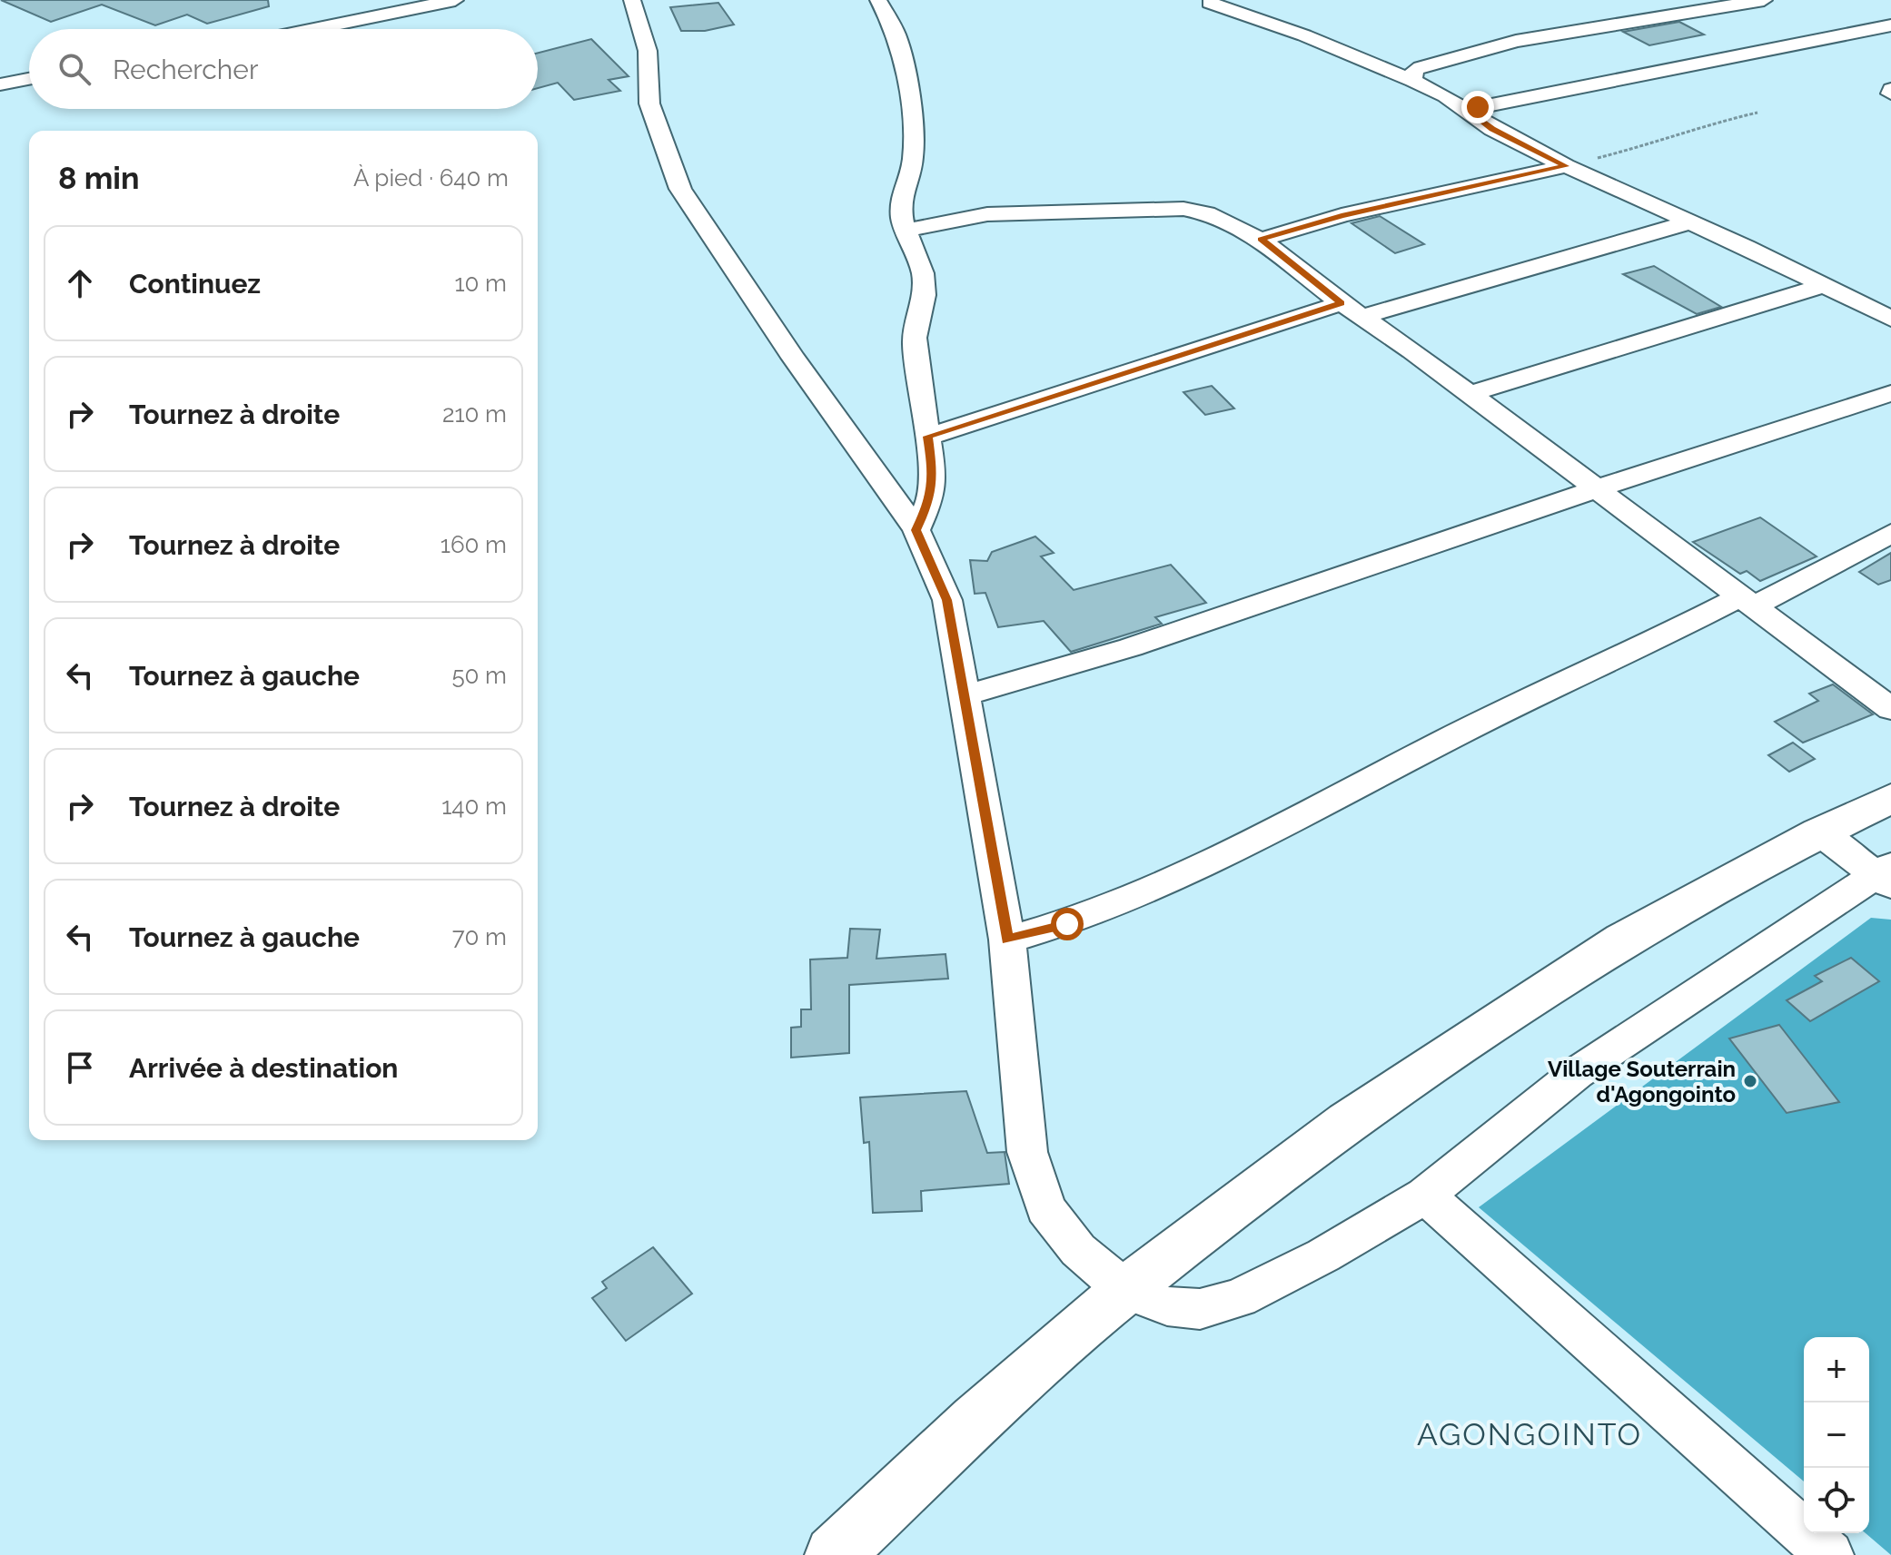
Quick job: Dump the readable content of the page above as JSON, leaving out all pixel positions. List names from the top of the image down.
{
  "districts": ["AGONGOINTO"],
  "places": ["Village Souterrain d'Agongointo"],
  "page": {
    "search": "Rechercher",
    "heading": ["8 min", "À pied · 640 m"],
    "list": [
      ["Continuez", "10 m"],
      ["Tournez à droite", "210 m"],
      ["Tournez à droite", "160 m"],
      ["Tournez à gauche", "50 m"],
      ["Tournez à droite", "140 m"],
      ["Tournez à gauche", "70 m"],
      "Arrivée à destination"
    ],
    "map_buttons": ["+", "−"]
  }
}
